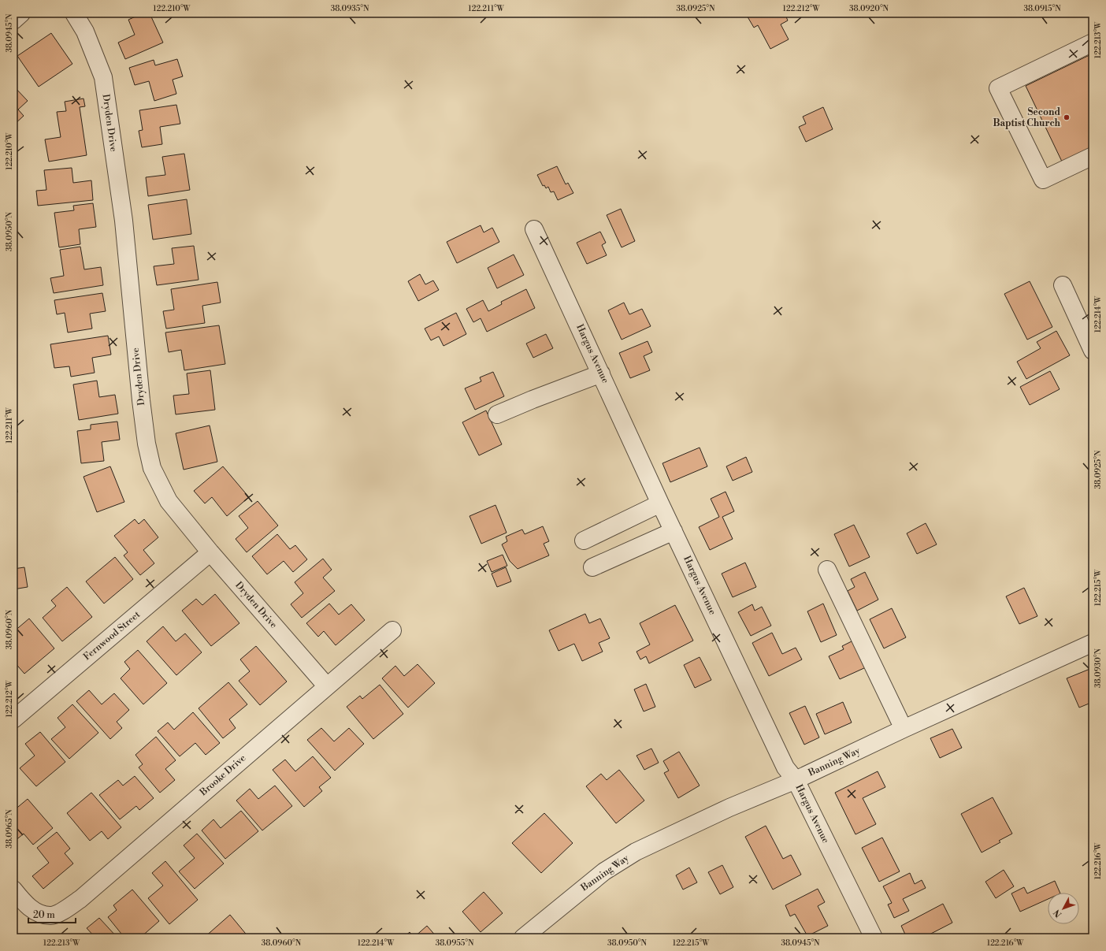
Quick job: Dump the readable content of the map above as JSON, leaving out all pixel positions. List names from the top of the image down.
{
  "streets": {
    "street": [
      "Dryden Drive",
      "Hargus Avenue",
      "Fernwood Street",
      "Banning Way",
      "Brooke Drive"
    ]
  },
  "crossings": [
    ["Dryden Drive", "Fernwood Street"],
    ["Dryden Drive", "Brooke Drive"],
    ["Hargus Avenue", "Banning Way"]
  ],
  "places": ["Second Baptist Church"],
  "scale_bar": "20 m",
  "north": "bottom left",
  "coordinates": [
    "122.210°W",
    "38.0935°N",
    "122.211°W",
    "38.0925°N",
    "122.212°W",
    "38.0920°N",
    "38.0915°N",
    "38.0945°N",
    "122.213°W",
    "38.0950°N",
    "122.214°W",
    "122.215°W",
    "38.0960°N",
    "38.0930°N",
    "38.0965°N",
    "122.216°W",
    "38.0955°N"
  ]
}
